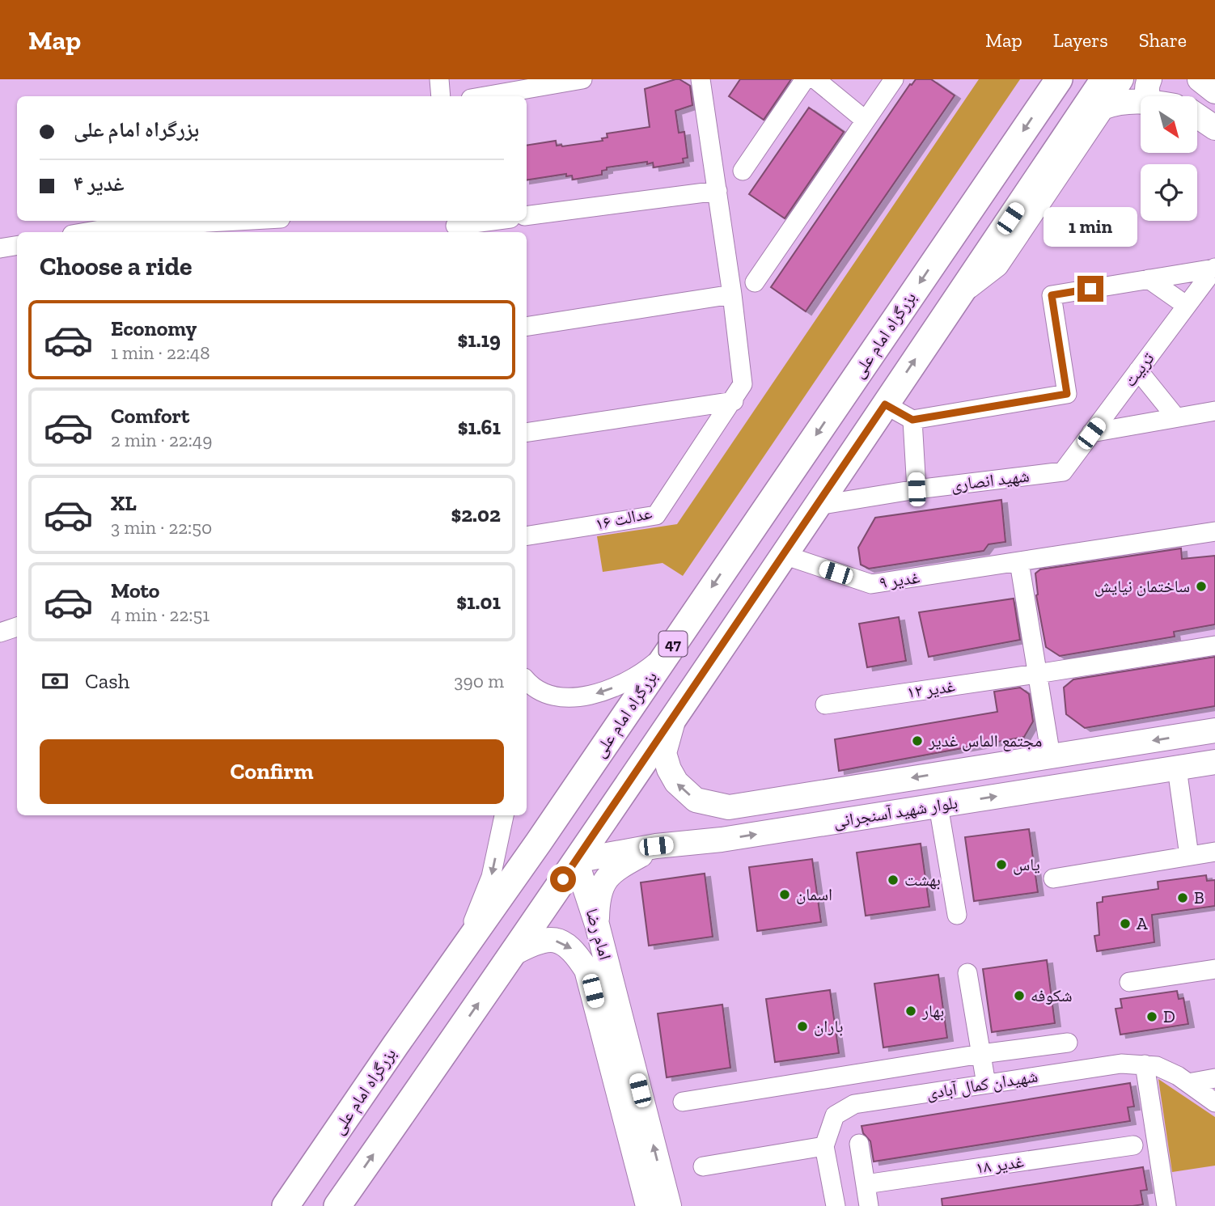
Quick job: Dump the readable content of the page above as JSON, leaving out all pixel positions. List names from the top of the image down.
{
  "streets": {
    "highway": ["بزرگراه امام علی", "47"],
    "main road": ["بلوار شهید آسنجرانی", "امام رضا"],
    "street": [
      "تربیت",
      "شهید انصاری",
      "عدالت ۱۶",
      "غدیر ۹",
      "غدیر ۱۲",
      "شهیدان کمال آبادی",
      "غدیر ۱۸"
    ]
  },
  "crossings": [
    ["تربیت", "شهید انصاری"],
    ["شهید انصاری", "47"],
    ["غدیر ۹", "47"],
    ["47", "بلوار شهید آسنجرانی"],
    ["47", "امام رضا"],
    ["بلوار شهید آسنجرانی", "امام رضا"]
  ],
  "places": [
    "ساختمان نیایش",
    "مجتمع الماس غدیر",
    "یاس",
    "بهشت",
    "اسمان",
    "B",
    "A",
    "شکوفه",
    "بهار",
    "D",
    "باران"
  ],
  "north": "bottom right",
  "page": {
    "header": "Map",
    "nav": ["Map", "Layers", "Share"],
    "banner": ["بزرگراه امام علی", "غدیر ۴"],
    "bubble": "1 min",
    "heading": "Choose a ride",
    "list": [
      {
        "name": "Economy",
        "note": "1 min · 22:48",
        "value": "$1.19"
      },
      {
        "name": "Comfort",
        "note": "2 min · 22:49",
        "value": "$1.61"
      },
      {
        "name": "XL",
        "note": "3 min · 22:50",
        "value": "$2.02"
      },
      {
        "name": "Moto",
        "note": "4 min · 22:51",
        "value": "$1.01"
      }
    ],
    "pay": ["Cash", "390 m"],
    "buttons": "Confirm"
  }
}
